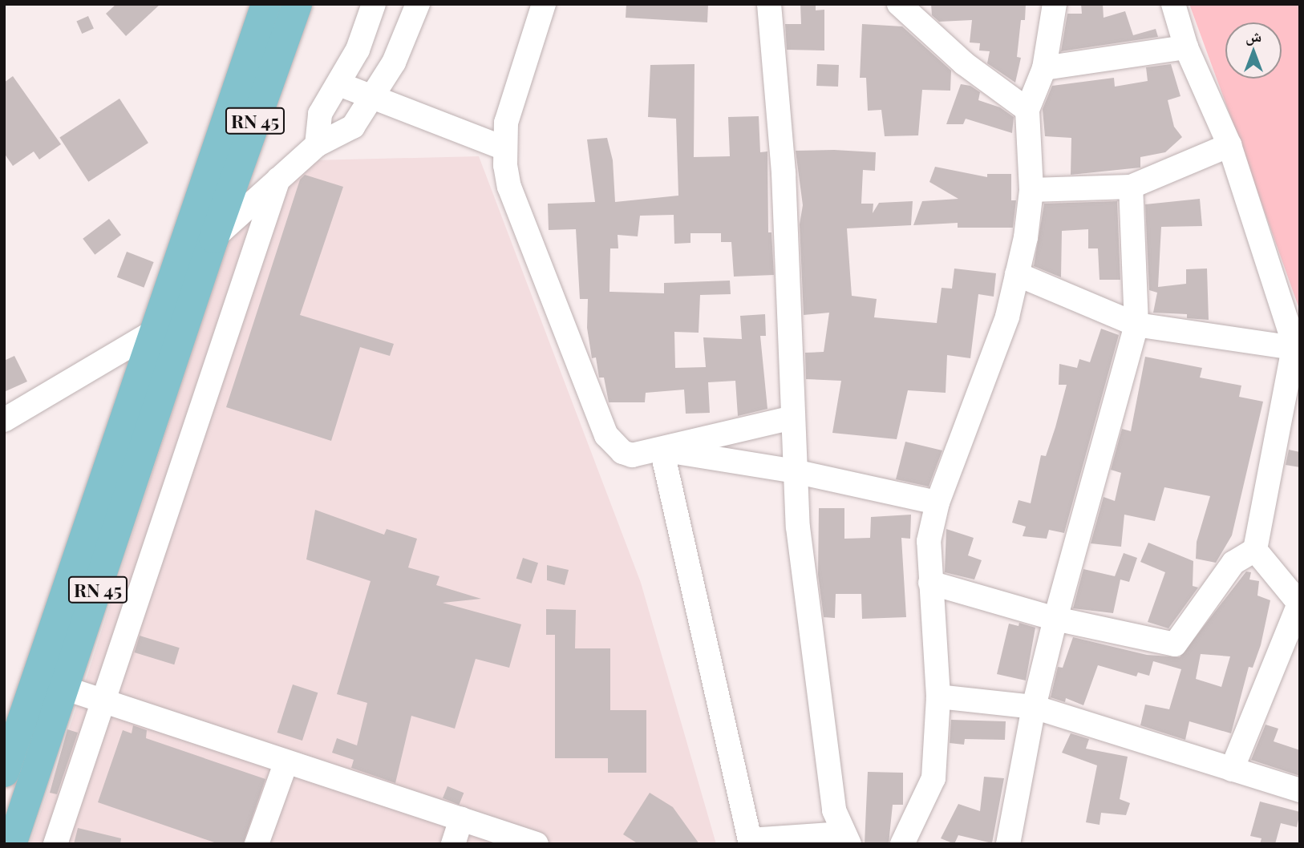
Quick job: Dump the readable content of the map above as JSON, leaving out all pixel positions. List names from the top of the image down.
{
  "streets": {
    "main road": ["RN 45"]
  },
  "north": "top"
}
